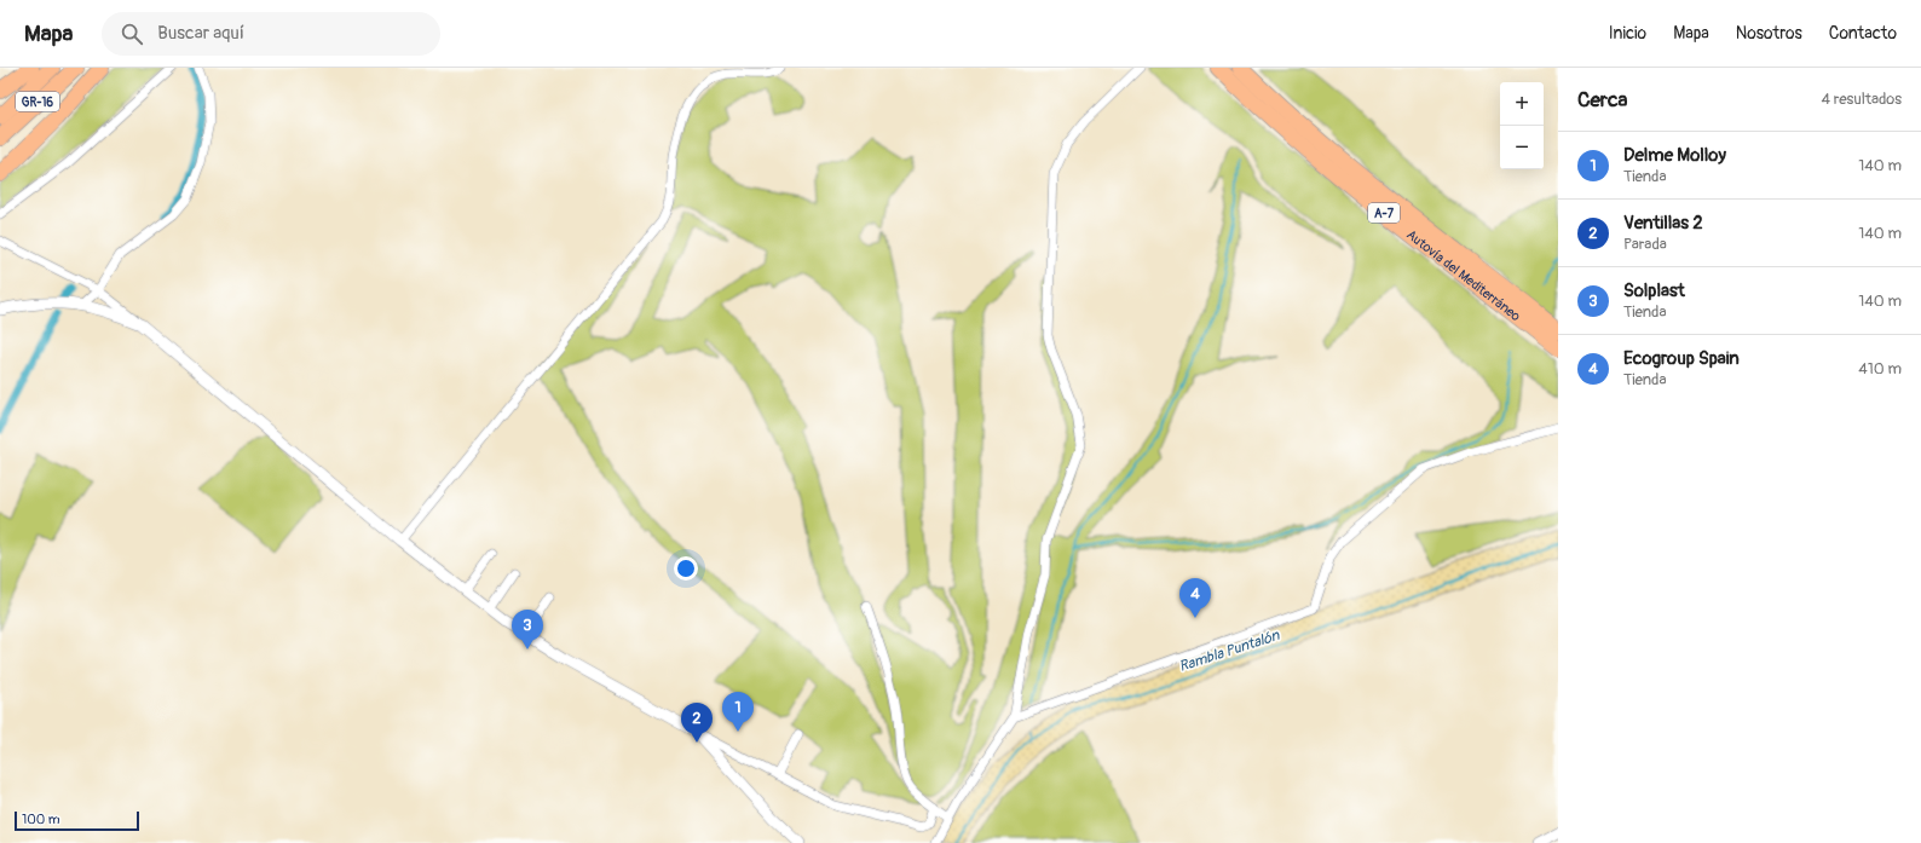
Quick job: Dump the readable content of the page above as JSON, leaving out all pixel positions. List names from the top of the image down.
{
  "streets": {
    "highway": ["GR-16", "A-7", "Autovía del Mediterráneo"]
  },
  "water": ["Rambla Puntalón"],
  "scale_bar": "100 m",
  "page": {
    "header": "Mapa",
    "search": "Buscar aquí",
    "nav": [
      "Inicio",
      "Mapa",
      "Nosotros",
      "Contacto"
    ],
    "heading": ["Cerca", "4 resultados"],
    "map_buttons": ["+", "−"],
    "list": [
      {
        "mark": "1",
        "name": "Delme Molloy",
        "note": "Tienda",
        "value": "140 m"
      },
      {
        "mark": "2",
        "name": "Ventillas 2",
        "note": "Parada",
        "value": "140 m"
      },
      {
        "mark": "3",
        "name": "Solplast",
        "note": "Tienda",
        "value": "140 m"
      },
      {
        "mark": "4",
        "name": "Ecogroup Spain",
        "note": "Tienda",
        "value": "410 m"
      }
    ],
    "pins": [
      "4",
      "3",
      "1",
      "2"
    ],
    "scale": "100 m"
  }
}
